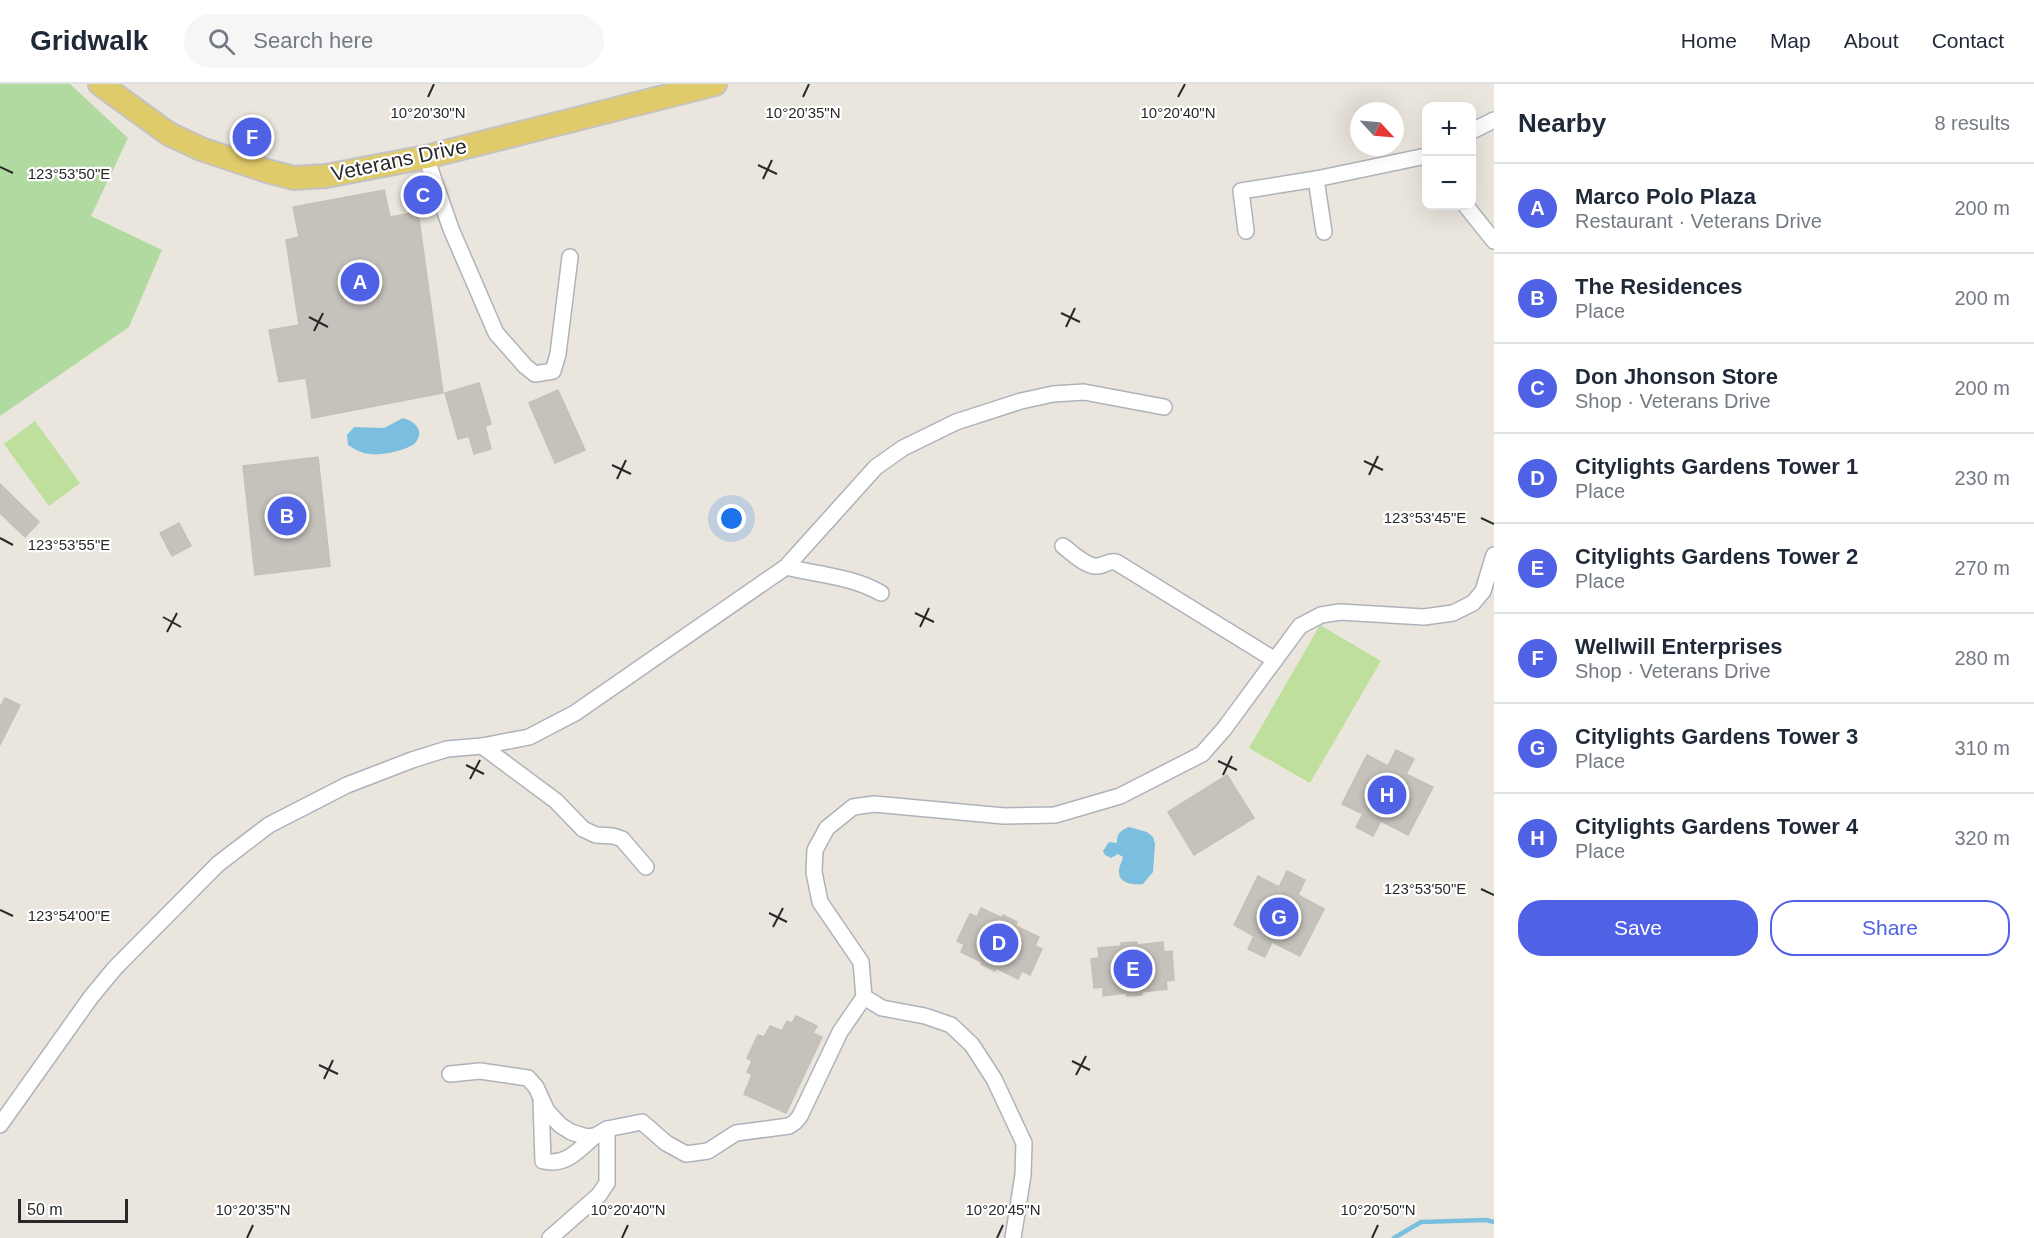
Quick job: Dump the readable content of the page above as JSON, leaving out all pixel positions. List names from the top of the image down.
{
  "streets": {
    "main road": ["Veterans Drive"]
  },
  "scale_bar": "50 m",
  "north": "bottom right",
  "page": {
    "header": "Gridwalk",
    "search": "Search here",
    "nav": [
      "Home",
      "Map",
      "About",
      "Contact"
    ],
    "heading": ["Nearby", "8 results"],
    "map_buttons": ["+", "−"],
    "pins": [
      "F",
      "C",
      "A",
      "B",
      "H",
      "G",
      "D",
      "E"
    ],
    "list": [
      {
        "mark": "A",
        "name": "Marco Polo Plaza",
        "note": "Restaurant · Veterans Drive",
        "value": "200 m"
      },
      {
        "mark": "B",
        "name": "The Residences",
        "note": "Place",
        "value": "200 m"
      },
      {
        "mark": "C",
        "name": "Don Jhonson Store",
        "note": "Shop · Veterans Drive",
        "value": "200 m"
      },
      {
        "mark": "D",
        "name": "Citylights Gardens Tower 1",
        "note": "Place",
        "value": "230 m"
      },
      {
        "mark": "E",
        "name": "Citylights Gardens Tower 2",
        "note": "Place",
        "value": "270 m"
      },
      {
        "mark": "F",
        "name": "Wellwill Enterprises",
        "note": "Shop · Veterans Drive",
        "value": "280 m"
      },
      {
        "mark": "G",
        "name": "Citylights Gardens Tower 3",
        "note": "Place",
        "value": "310 m"
      },
      {
        "mark": "H",
        "name": "Citylights Gardens Tower 4",
        "note": "Place",
        "value": "320 m"
      }
    ],
    "buttons": ["Save", "Share"],
    "scale": "50 m"
  },
  "coordinates": [
    "10°20'30\"N",
    "10°20'35\"N",
    "10°20'40\"N",
    "123°53'50\"E",
    "123°53'45\"E",
    "123°53'55\"E",
    "123°54'00\"E",
    "10°20'45\"N",
    "10°20'50\"N"
  ]
}
